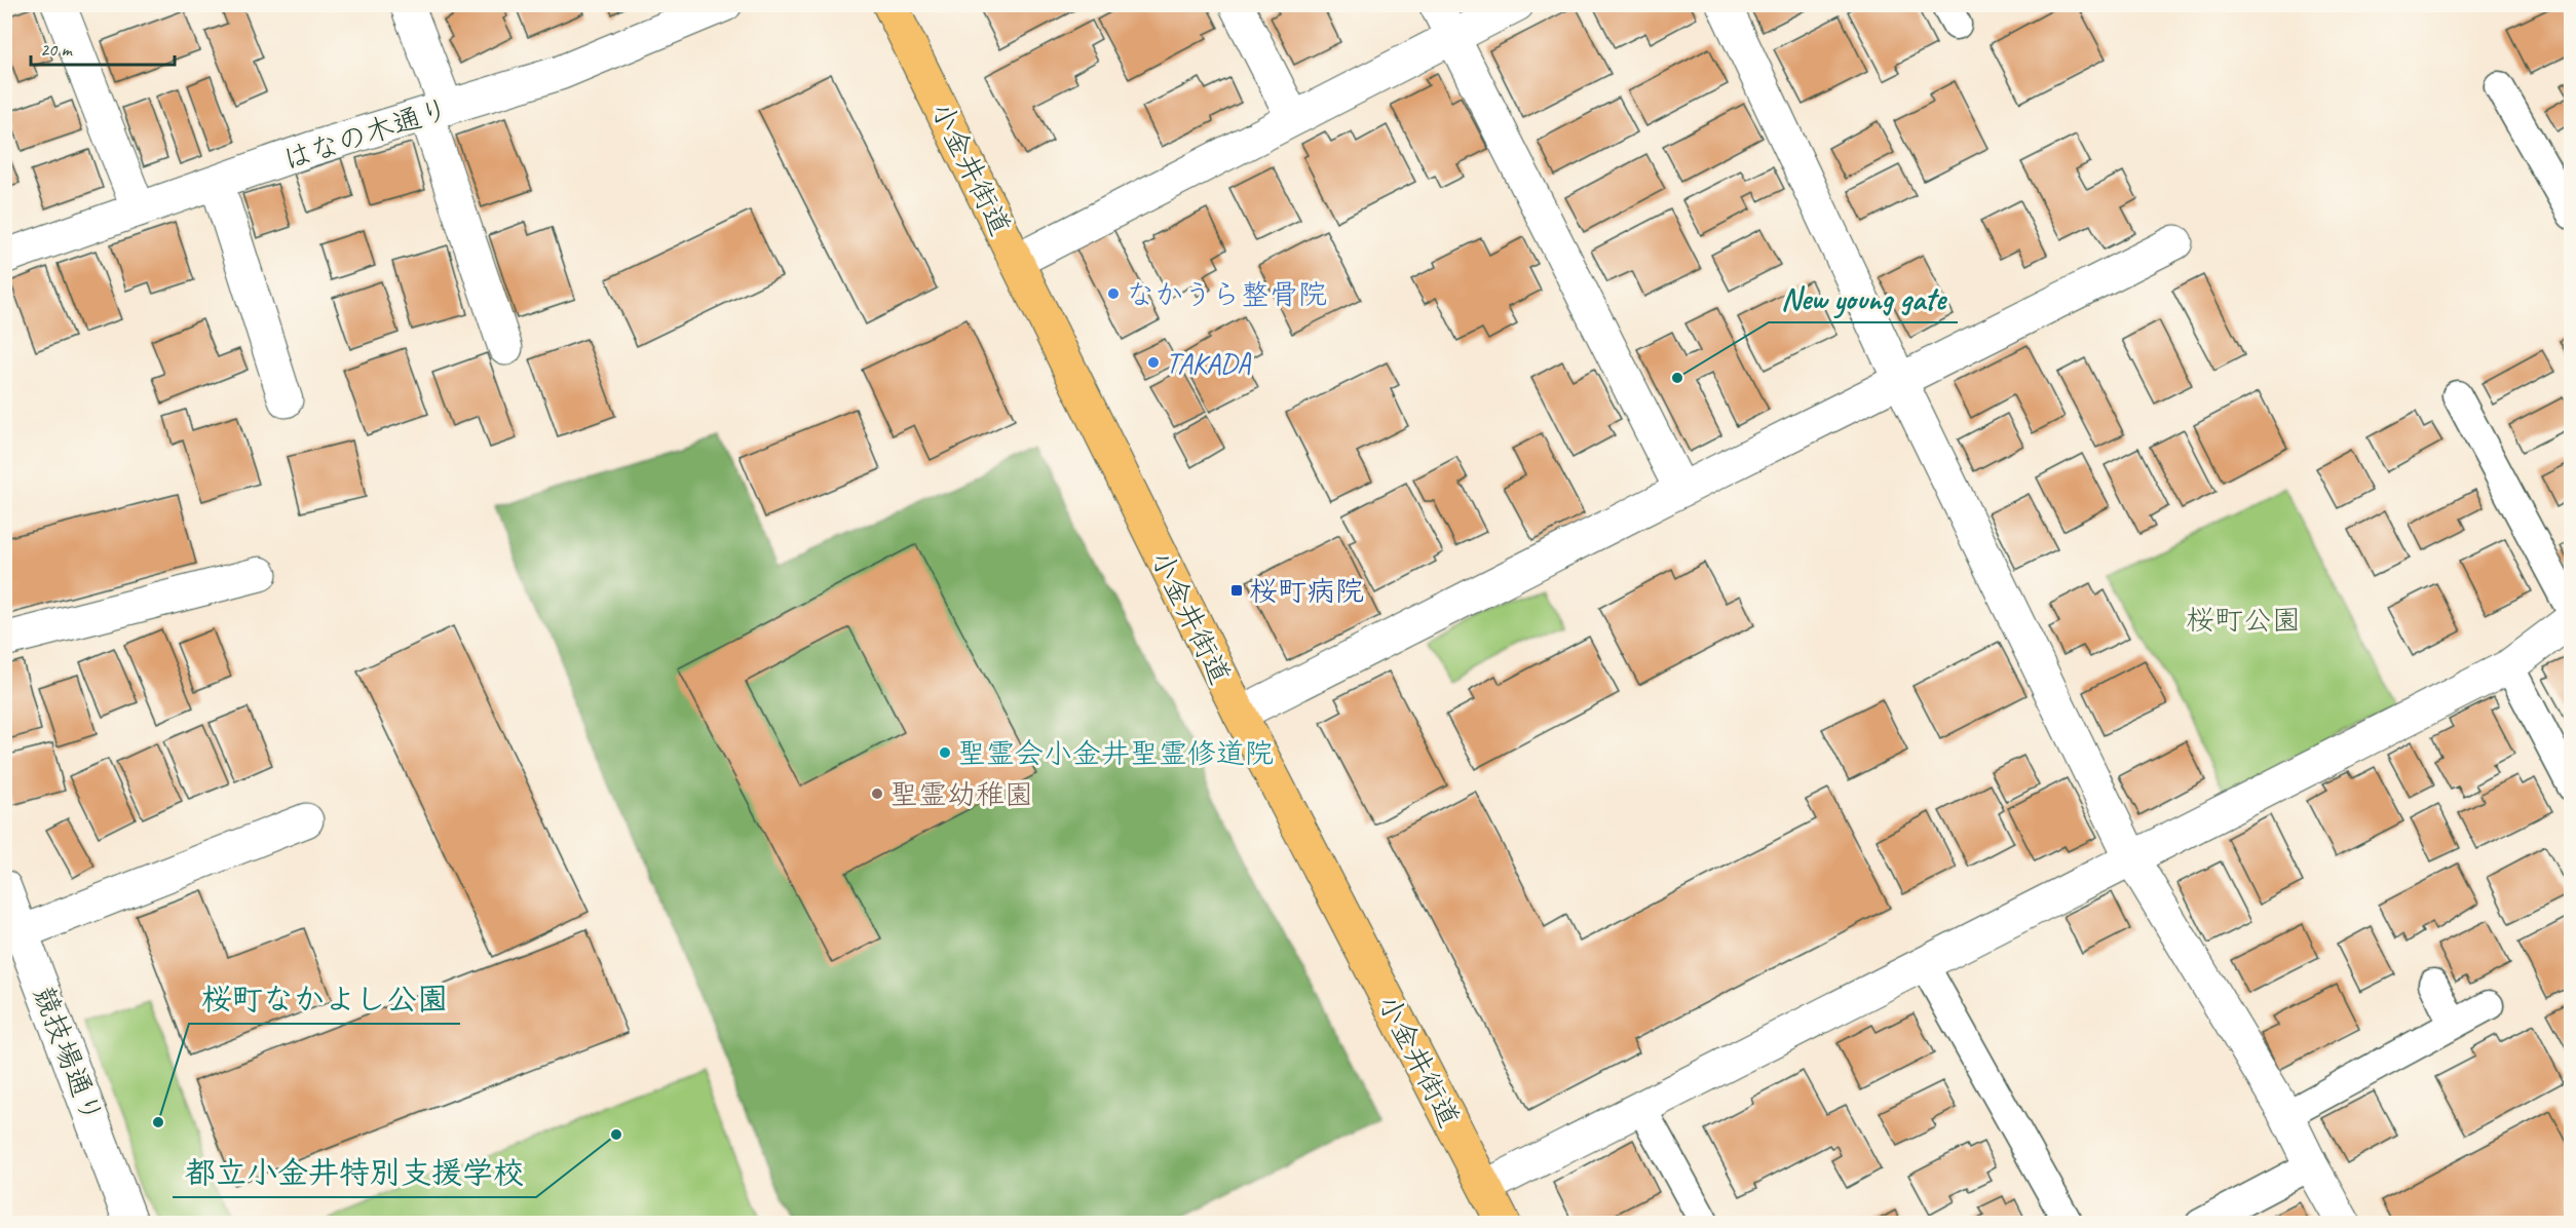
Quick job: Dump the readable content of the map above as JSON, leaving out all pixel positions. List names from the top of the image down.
{
  "streets": {
    "main road": ["小金井街道"],
    "street": ["はなの木通り", "競技場通り"]
  },
  "parks": ["桜町公園"],
  "places": {
    "other": [
      "なかうら整骨院",
      "TAKADA",
      "New young gate",
      "聖霊会小金井聖霊修道院",
      "聖霊幼稚園",
      "桜町なかよし公園",
      "都立小金井特別支援学校"
    ],
    "transit": ["桜町病院"]
  },
  "scale_bar": "20 m"
}
